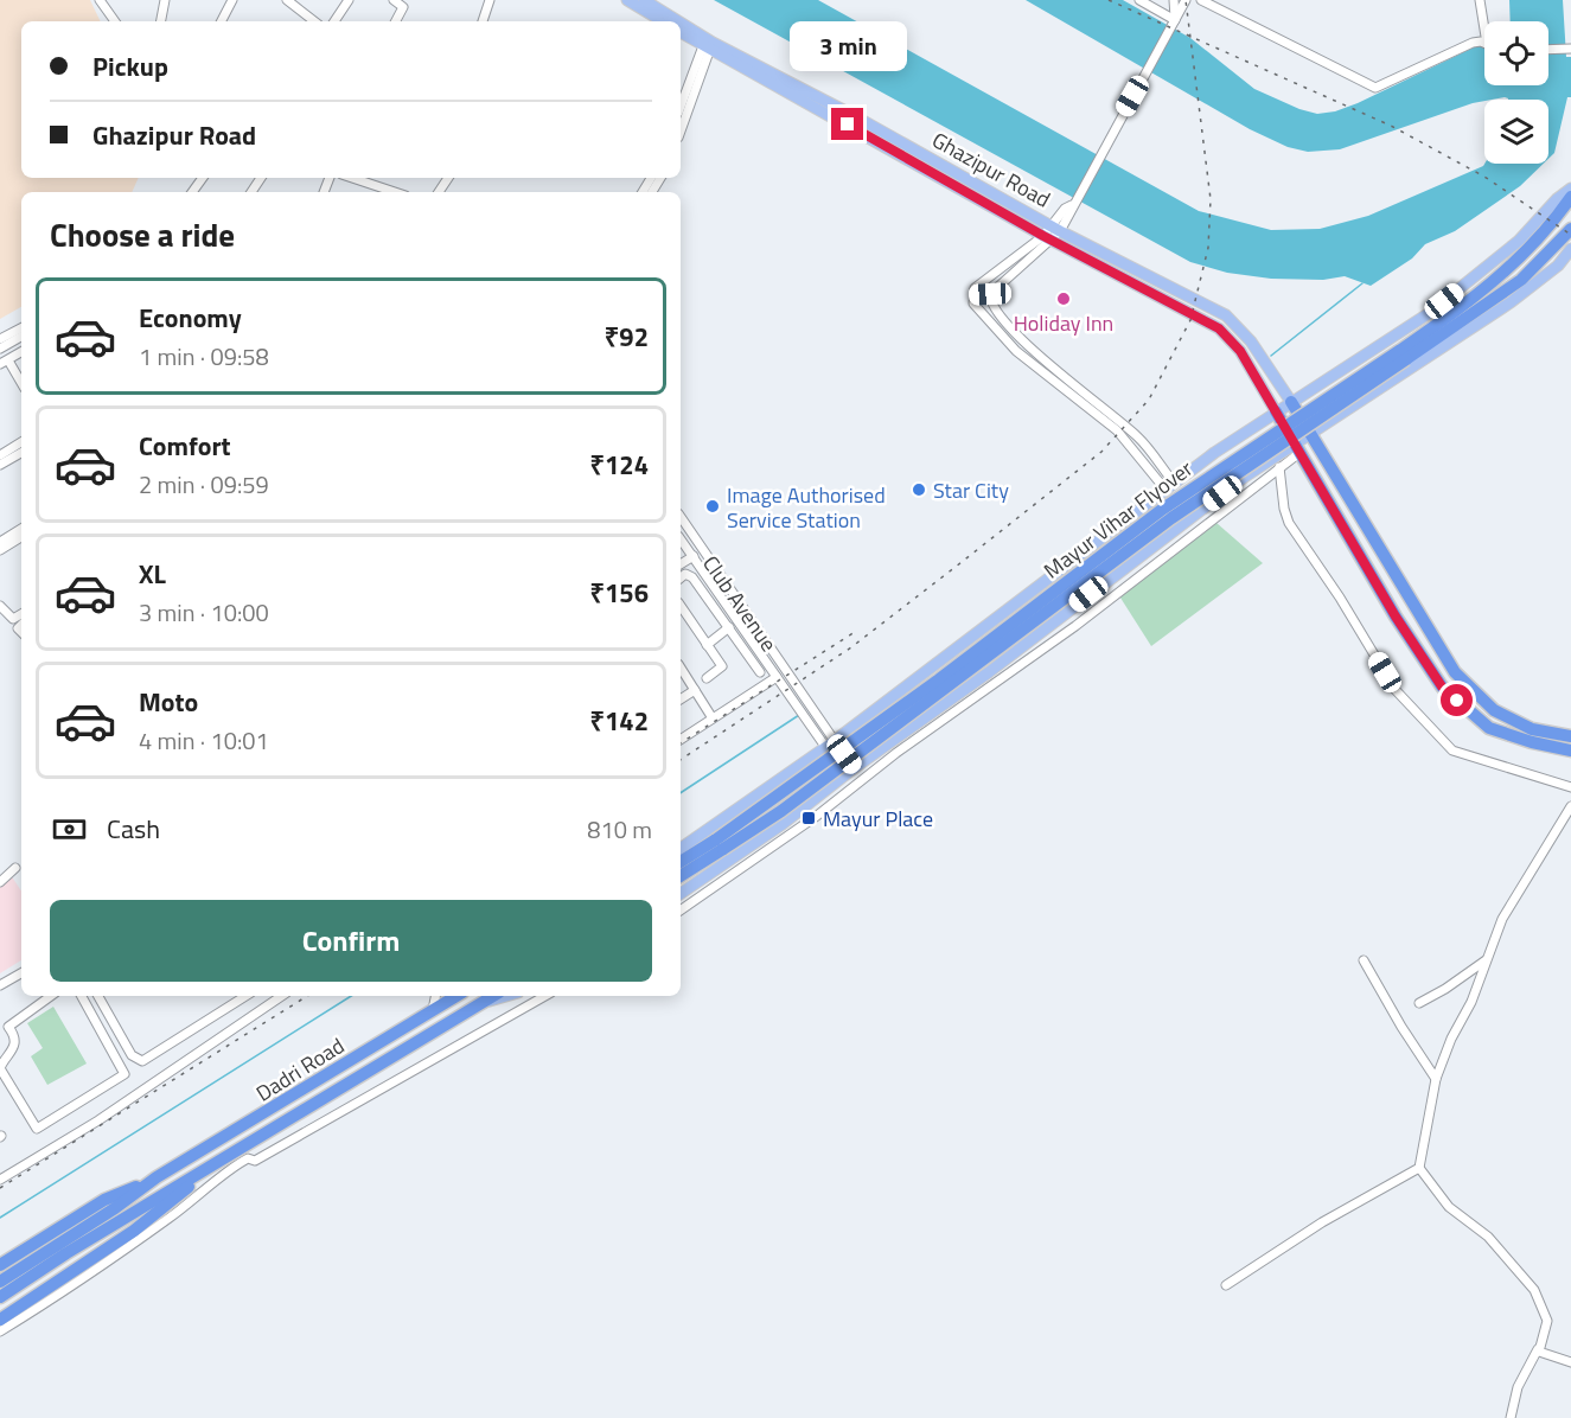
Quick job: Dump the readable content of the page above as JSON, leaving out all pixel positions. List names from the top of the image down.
{
  "streets": {
    "highway": ["Mayur Vihar Flyover", "Dadri Road"],
    "main road": ["Ghazipur Road"],
    "street": ["Club Avenue"]
  },
  "places": {
    "other": ["Holiday Inn", "Star City", "Image Authorised Service Station"],
    "transit": ["Mayur Place"]
  },
  "page": {
    "bubble": "3 min",
    "banner": ["Pickup", "Ghazipur Road"],
    "heading": "Choose a ride",
    "list": [
      {
        "name": "Economy",
        "note": "1 min · 09:58",
        "value": "₹92"
      },
      {
        "name": "Comfort",
        "note": "2 min · 09:59",
        "value": "₹124"
      },
      {
        "name": "XL",
        "note": "3 min · 10:00",
        "value": "₹156"
      },
      {
        "name": "Moto",
        "note": "4 min · 10:01",
        "value": "₹142"
      }
    ],
    "pay": ["Cash", "810 m"],
    "buttons": "Confirm"
  }
}
